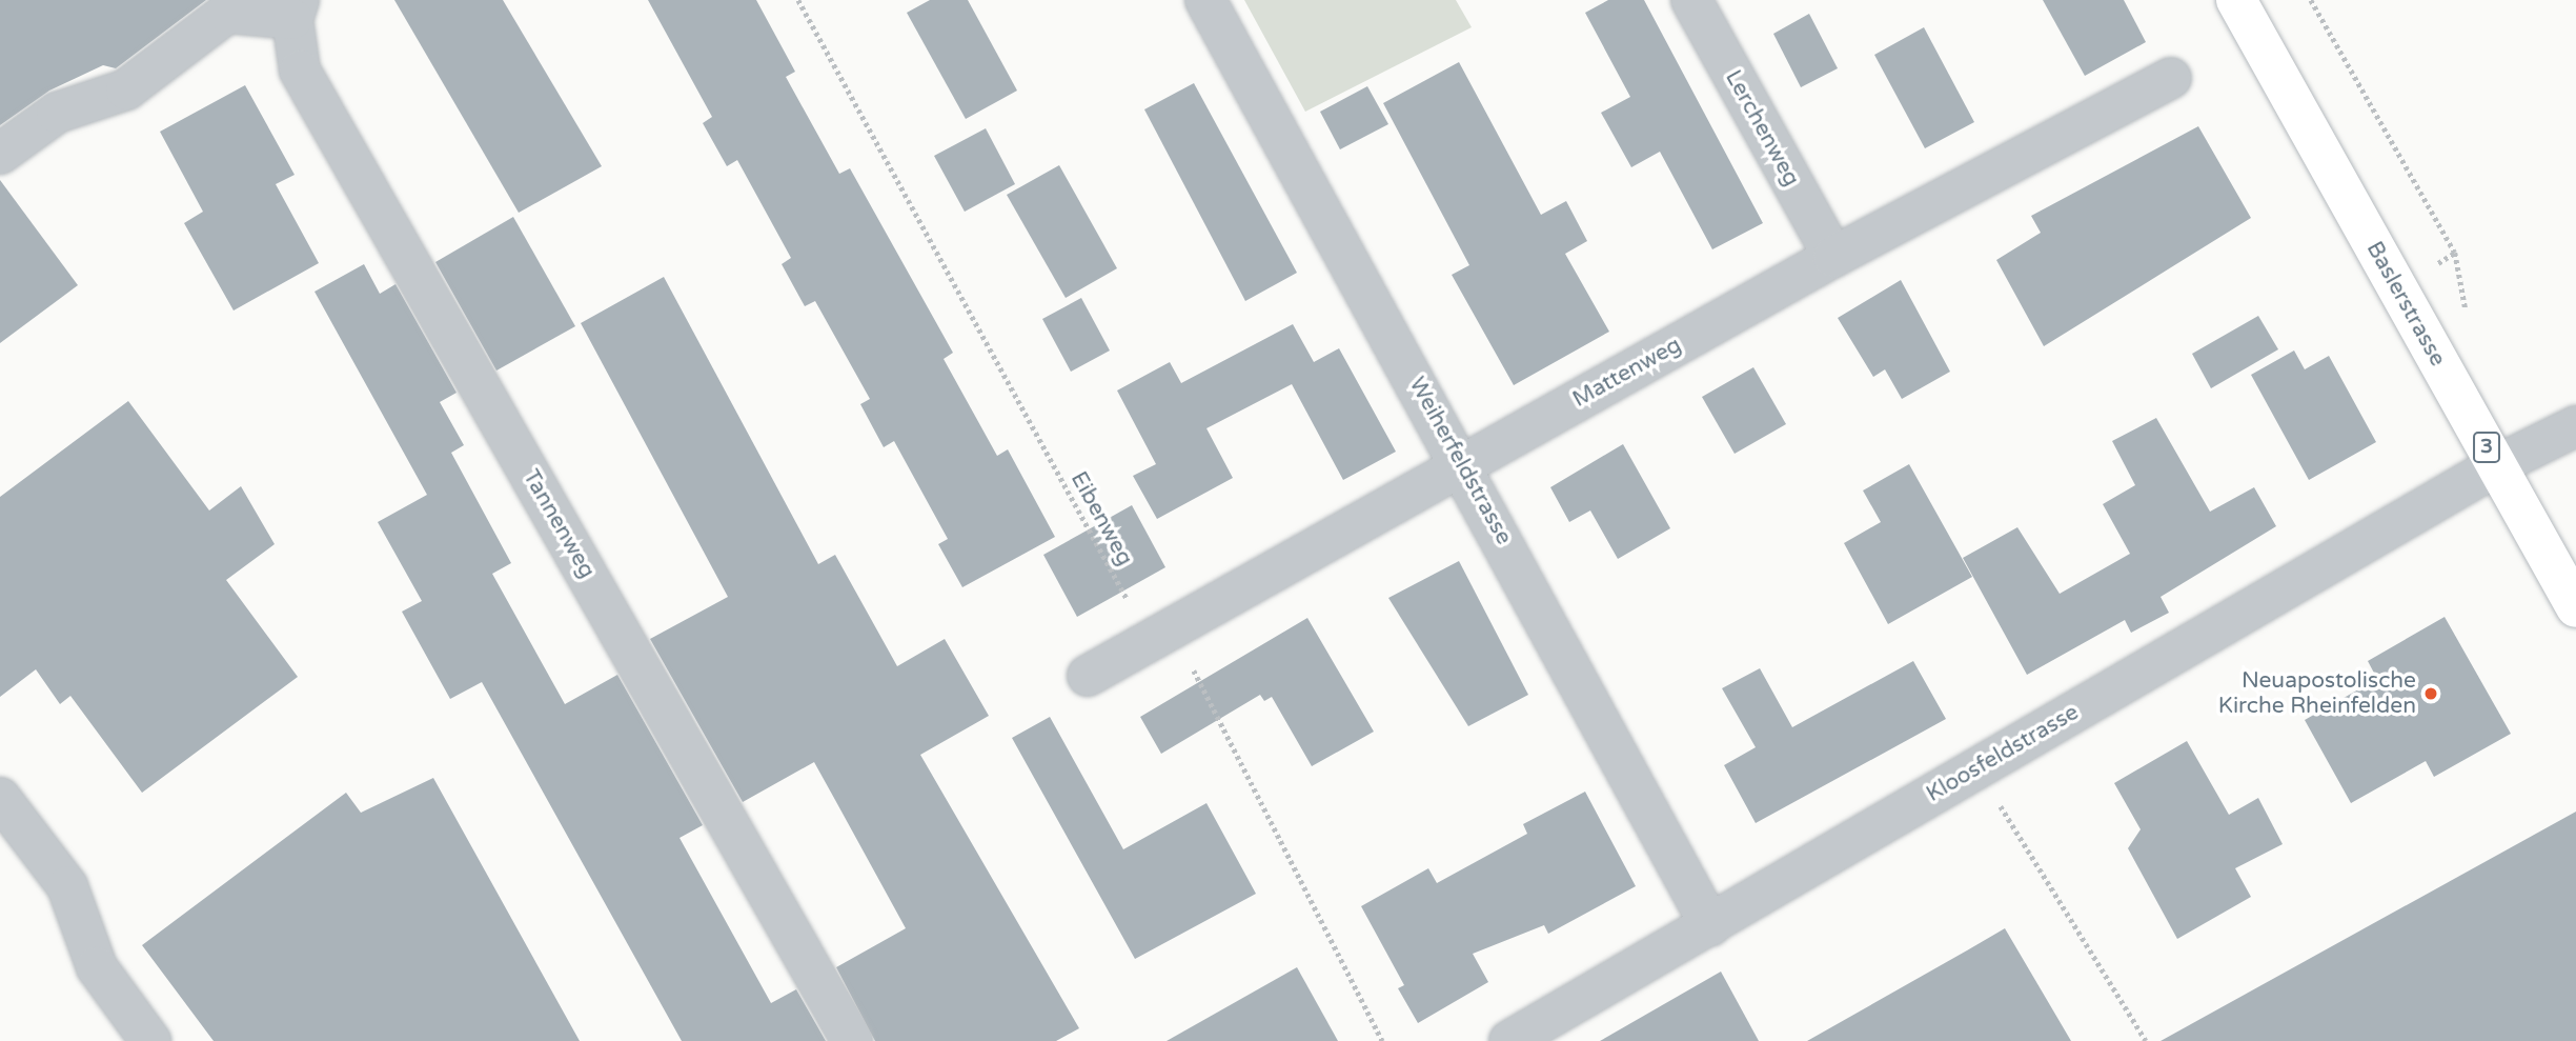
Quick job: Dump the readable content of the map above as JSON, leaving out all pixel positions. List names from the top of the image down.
{
  "streets": {
    "main road": ["Baslerstrasse", "3"],
    "street": [
      "Lerchenweg",
      "Mattenweg",
      "Weiherfeldstrasse",
      "Tannenweg",
      "Kloosfeldstrasse"
    ],
    "path": ["Eibenweg"]
  },
  "crossings": [
    ["Lerchenweg", "Mattenweg"],
    ["Baslerstrasse", "Kloosfeldstrasse"],
    ["Mattenweg", "Weiherfeldstrasse"],
    ["Mattenweg", "Eibenweg"],
    ["Weiherfeldstrasse", "Kloosfeldstrasse"]
  ],
  "places": ["Neuapostolische Kirche Rheinfelden"]
}
